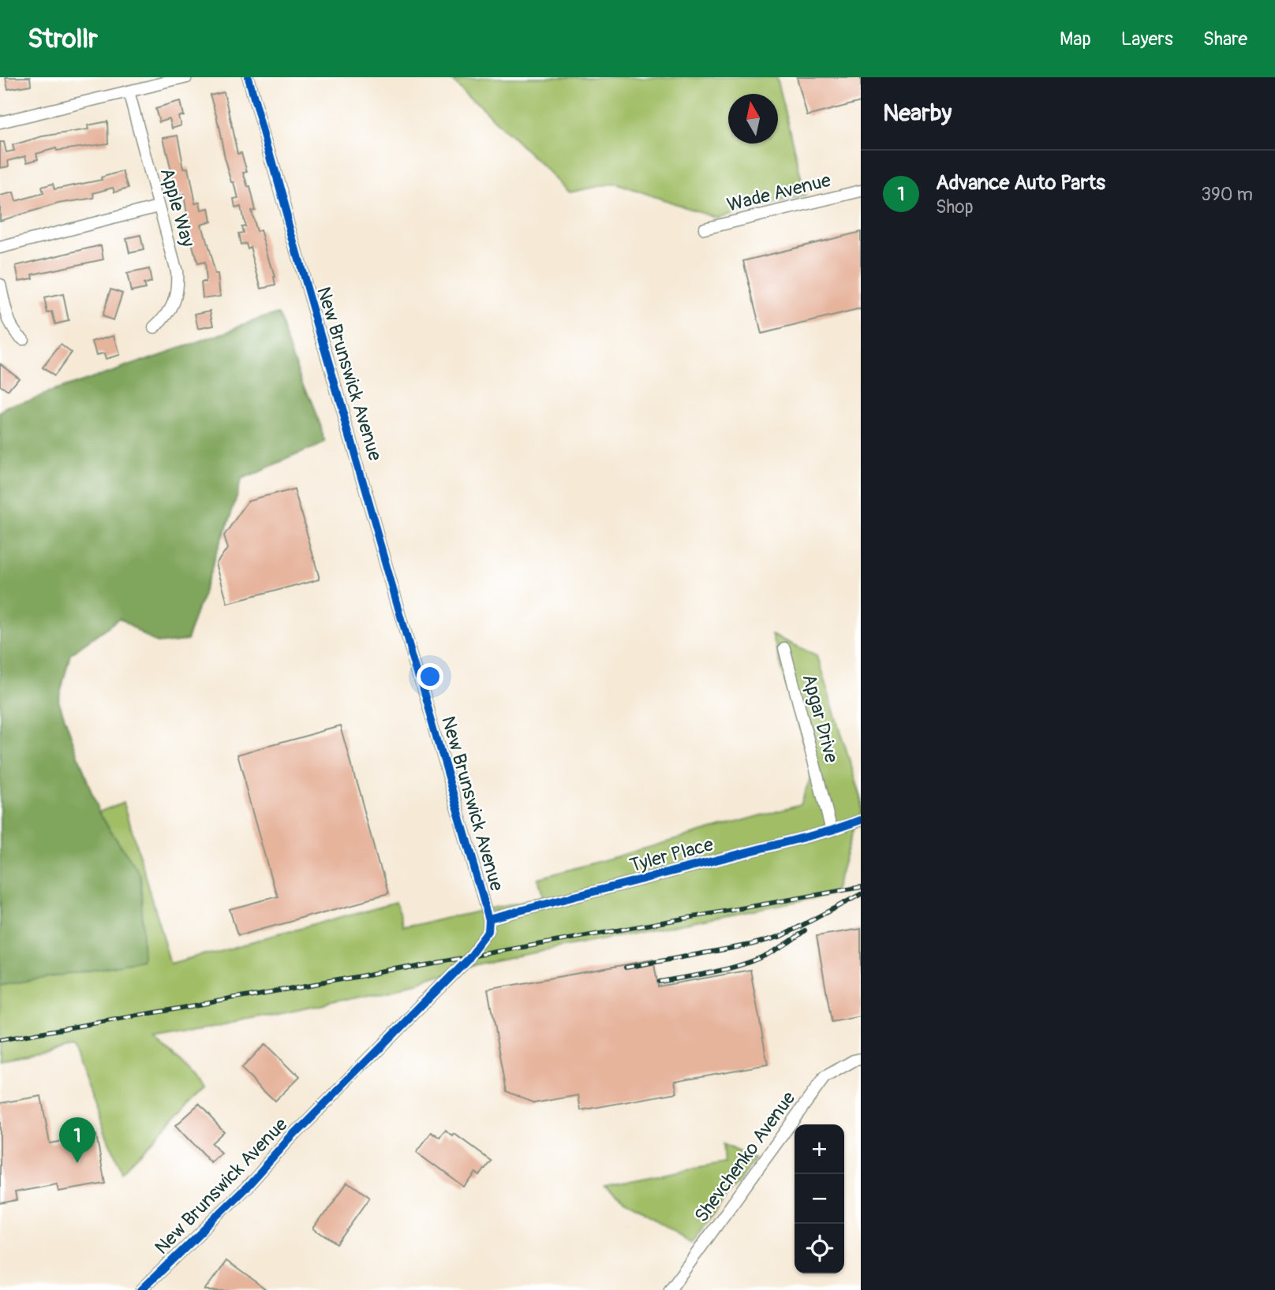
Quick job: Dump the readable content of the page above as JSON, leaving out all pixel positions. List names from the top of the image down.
{
  "streets": {
    "street": [
      "Wade Avenue",
      "Apple Way",
      "New Brunswick Avenue",
      "Apgar Drive",
      "Tyler Place",
      "Shevchenko Avenue"
    ]
  },
  "crossings": [
    ["New Brunswick Avenue", "Tyler Place"],
    ["Apgar Drive", "Tyler Place"]
  ],
  "north": "top",
  "page": {
    "header": "Strollr",
    "nav": ["Map", "Layers", "Share"],
    "heading": "Nearby",
    "list": [
      {
        "mark": "1",
        "name": "Advance Auto Parts",
        "note": "Shop",
        "value": "390 m"
      }
    ],
    "pins": "1",
    "map_buttons": ["+", "−"]
  }
}
